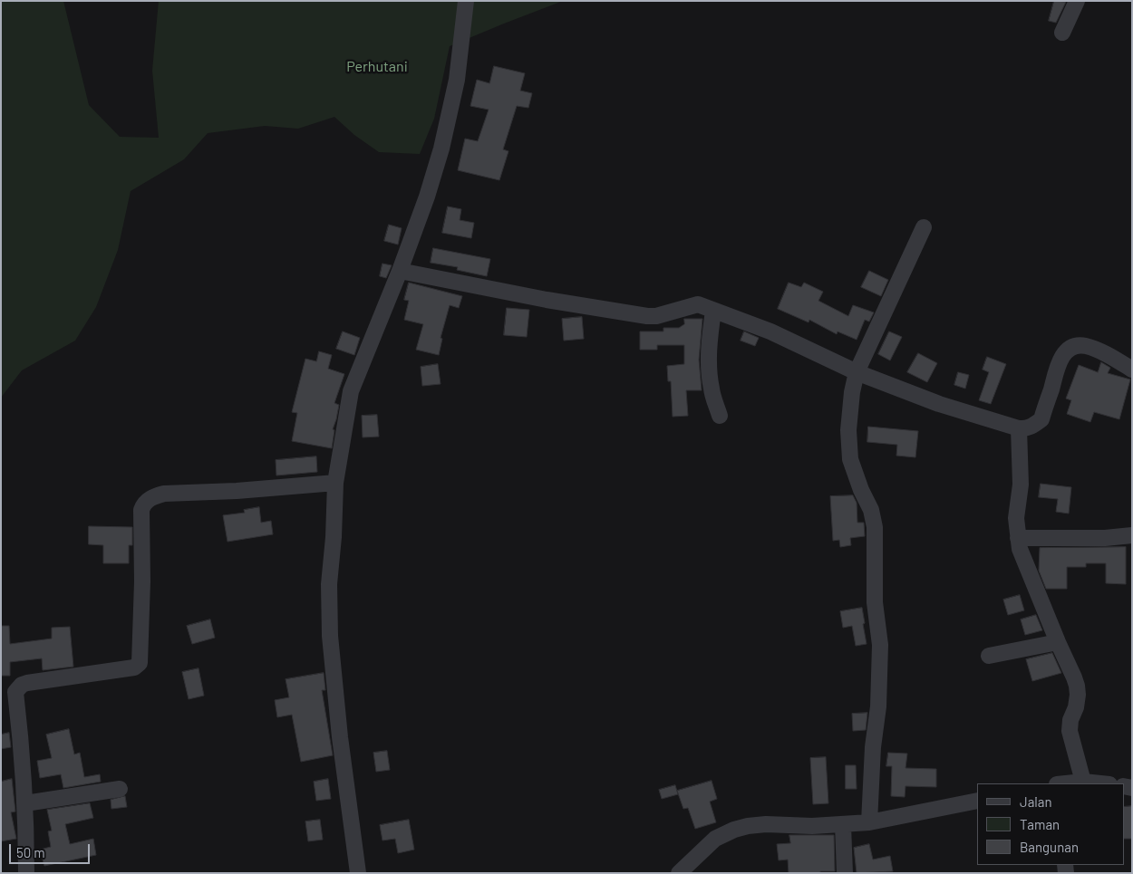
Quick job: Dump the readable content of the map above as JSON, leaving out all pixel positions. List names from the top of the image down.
{
  "parks": ["Perhutani"],
  "legend": ["Jalan", "Taman", "Bangunan"],
  "scale_bar": "50 m"
}
